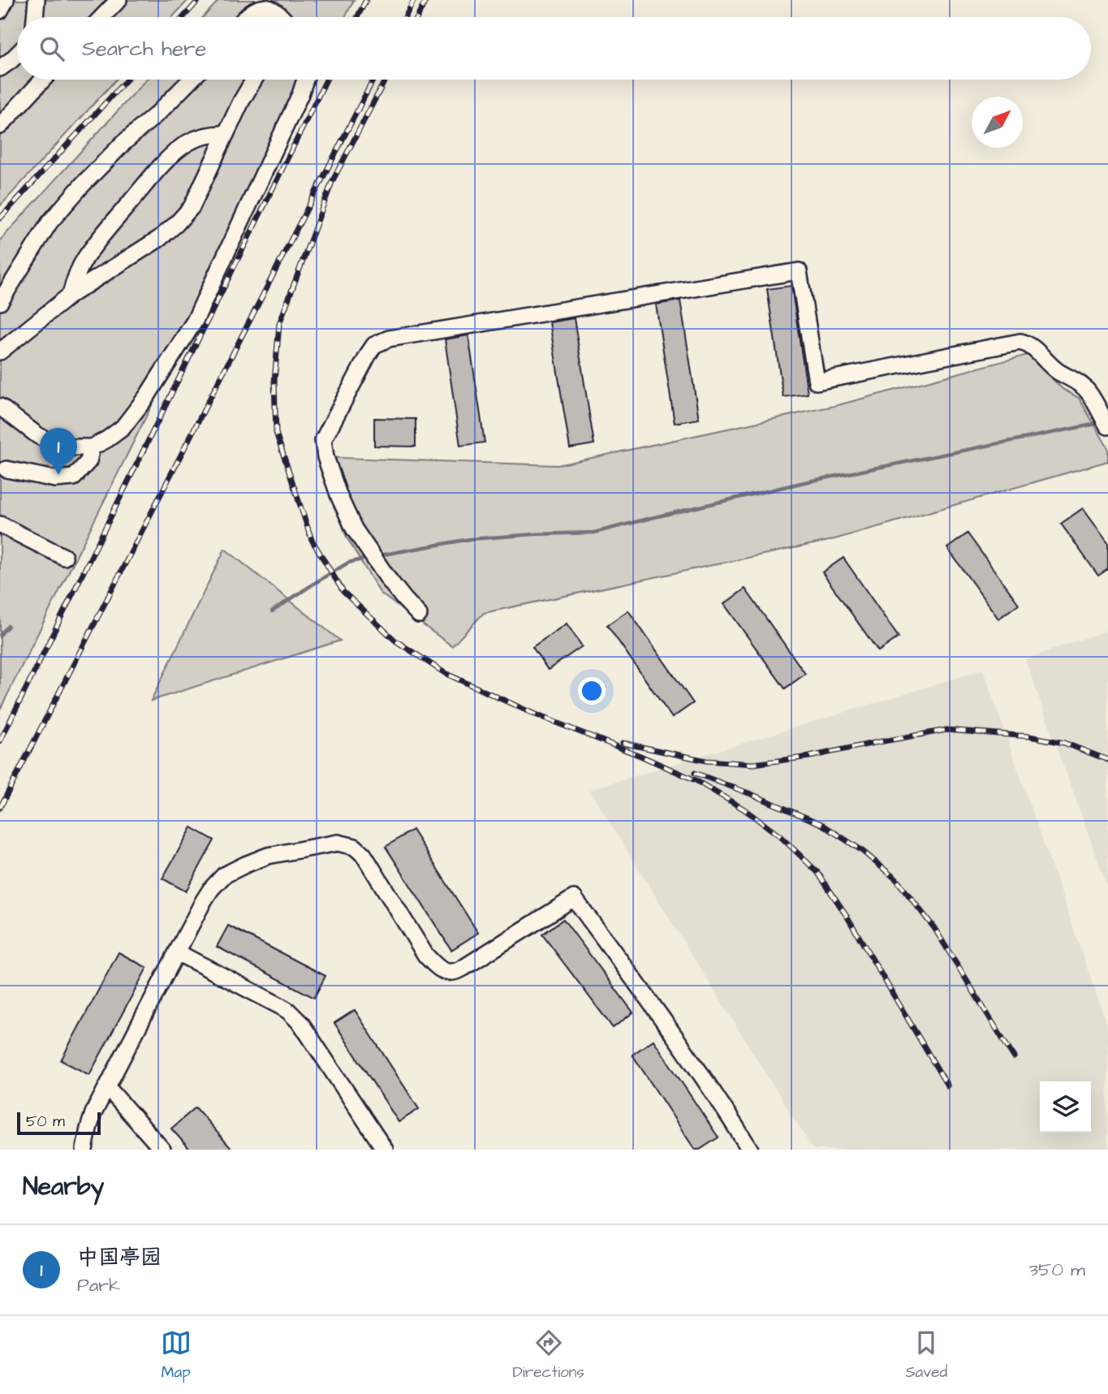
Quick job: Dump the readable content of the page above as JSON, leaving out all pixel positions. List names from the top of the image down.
{
  "scale_bar": "50 m",
  "north": "top right",
  "page": {
    "search": "Search here",
    "pins": "1",
    "scale": "50 m",
    "heading": "Nearby",
    "list": [
      {
        "mark": "1",
        "name": "中国亭园",
        "note": "Park",
        "value": "350 m"
      }
    ],
    "nav": ["Map", "Directions", "Saved"]
  }
}
